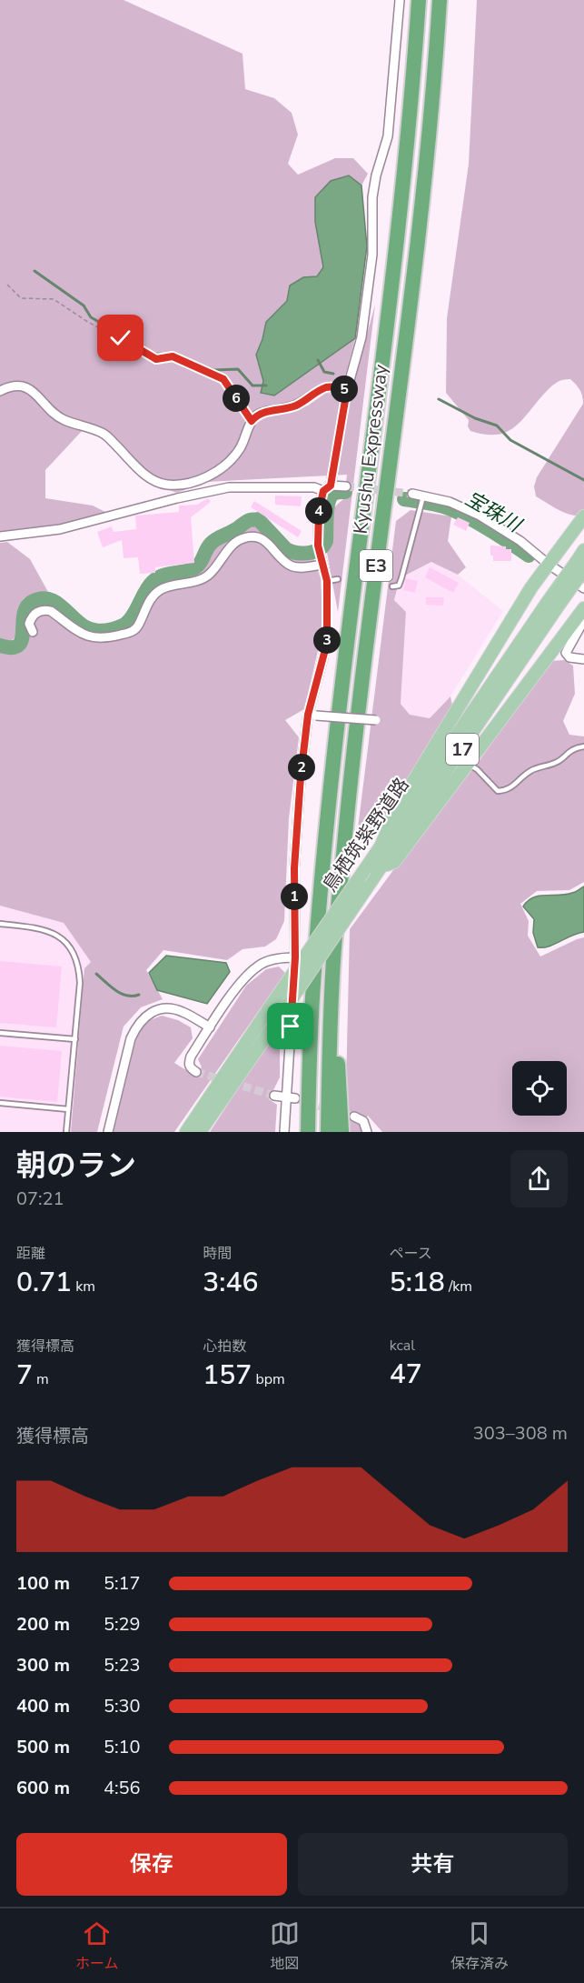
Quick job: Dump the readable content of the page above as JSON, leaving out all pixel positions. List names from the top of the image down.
{
  "streets": {
    "highway": ["Kyushu Expressway", "E3"],
    "main road": ["17", "鳥栖筑紫野道路"]
  },
  "water": ["宝珠川"],
  "page": {
    "pins": [
      "5",
      "6",
      "4",
      "3",
      "2",
      "1"
    ],
    "heading": ["朝のラン", "07:21"],
    "stats": [
      ["距離", "0.71 km"],
      ["時間", "3:46"],
      ["ペース", "5:18 /km"],
      ["獲得標高", "7 m"],
      ["心拍数", "157 bpm"],
      ["kcal", "47"]
    ],
    "chart": ["獲得標高", "303–308 m"],
    "list": [
      {
        "name": "100 m",
        "note": "5:17"
      },
      {
        "name": "200 m",
        "note": "5:29"
      },
      {
        "name": "300 m",
        "note": "5:23"
      },
      {
        "name": "400 m",
        "note": "5:30"
      },
      {
        "name": "500 m",
        "note": "5:10"
      },
      {
        "name": "600 m",
        "note": "4:56"
      }
    ],
    "buttons": ["保存", "共有"],
    "tabs": ["ホーム", "地図", "保存済み"]
  }
}
